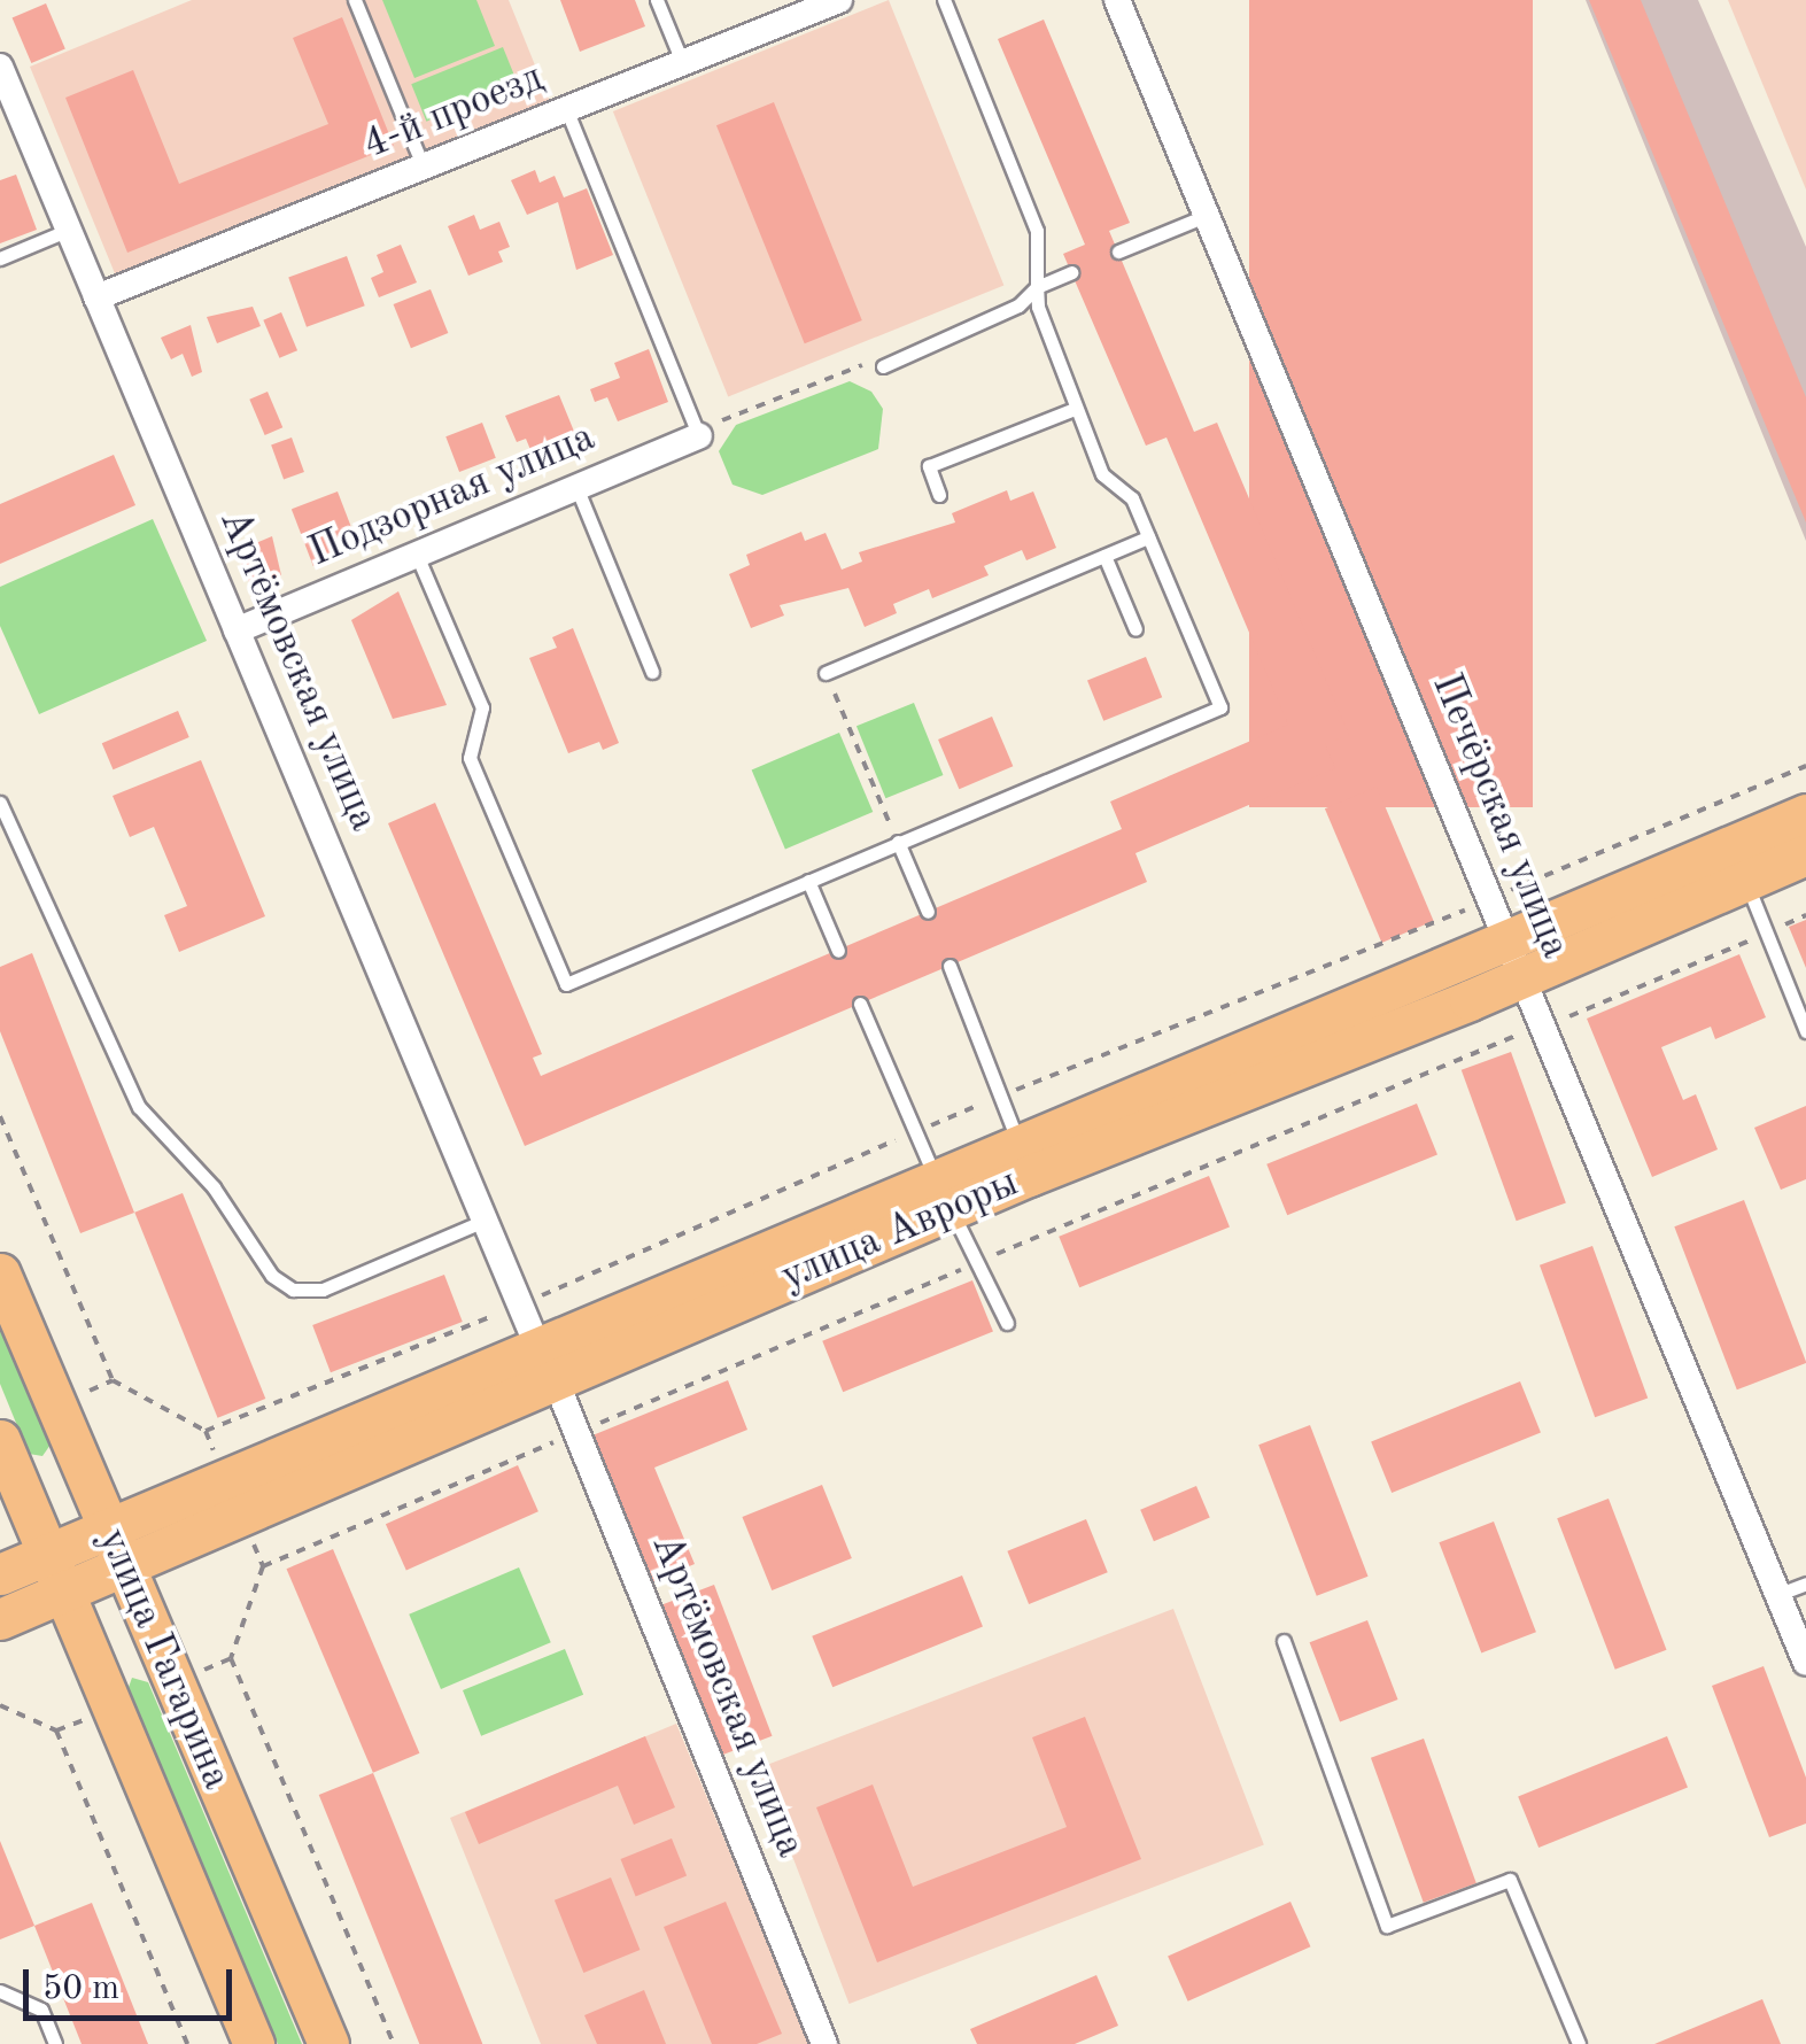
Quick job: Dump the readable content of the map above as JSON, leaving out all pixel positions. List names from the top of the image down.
{
  "streets": {
    "main road": ["улица Авроры", "улица Гагарина"],
    "street": [
      "4-й проезд",
      "Подзорная улица",
      "Артёмовская улица",
      "Печёрская улица"
    ]
  },
  "crossings": [
    ["4-й проезд", "Артёмовская улица"],
    ["Подзорная улица", "Артёмовская улица"],
    ["Артёмовская улица", "улица Авроры"],
    ["Печёрская улица", "улица Авроры"],
    ["улица Авроры", "улица Гагарина"]
  ],
  "scale_bar": "50 m"
}
